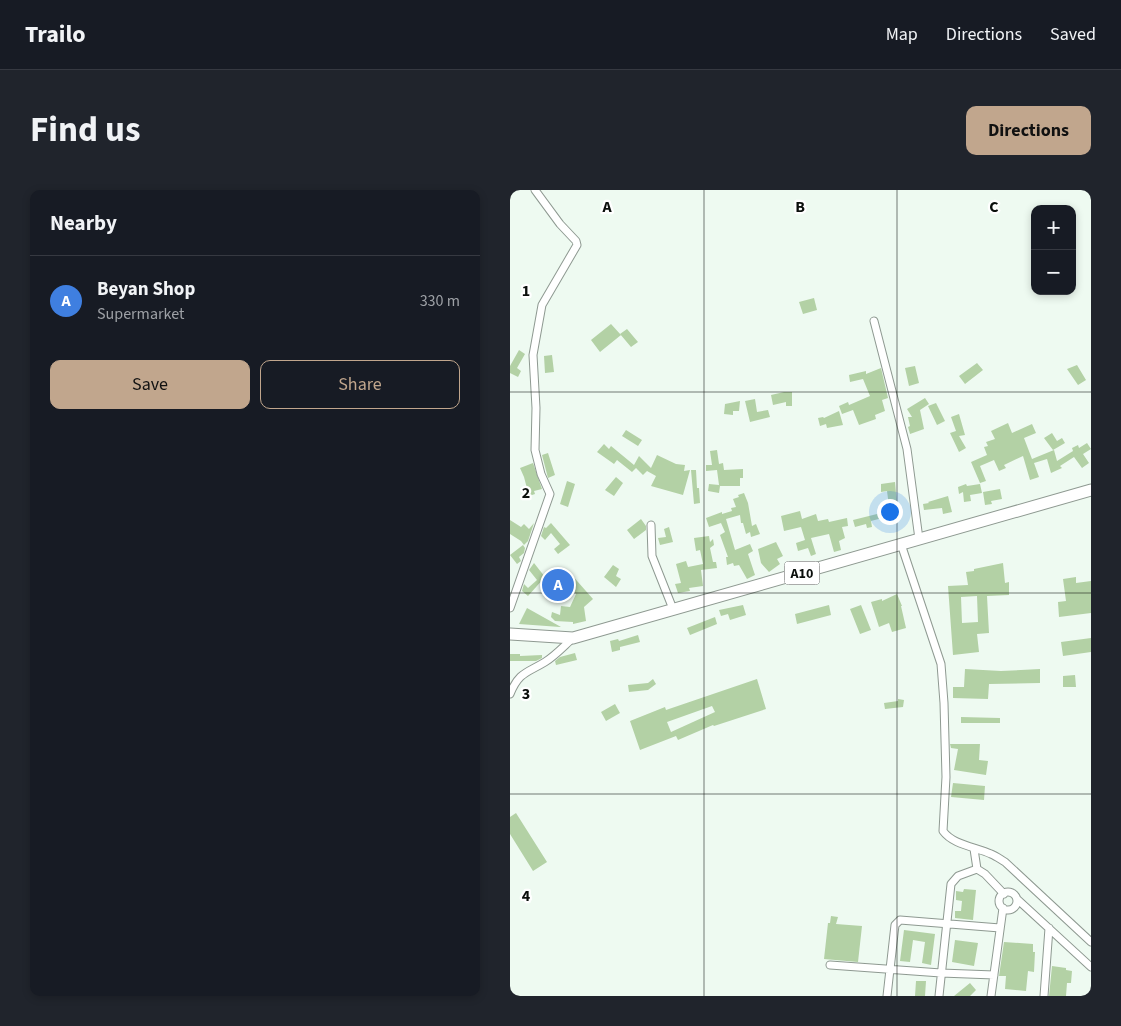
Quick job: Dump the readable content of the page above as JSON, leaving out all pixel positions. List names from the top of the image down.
{
  "streets": {
    "highway": ["A10"]
  },
  "page": {
    "header": "Trailo",
    "nav": ["Map", "Directions", "Saved"],
    "title": "Find us",
    "buttons": [
      "Directions",
      ["Save", "Share"]
    ],
    "heading": "Nearby",
    "map_buttons": ["+", "−"],
    "list": [
      {
        "mark": "A",
        "name": "Beyan Shop",
        "note": "Supermarket",
        "value": "330 m"
      }
    ],
    "pins": "A"
  },
  "grid": {
    "columns": ["A", "B", "C"],
    "rows": [
      "1",
      "2",
      "3",
      "4"
    ]
  }
}
